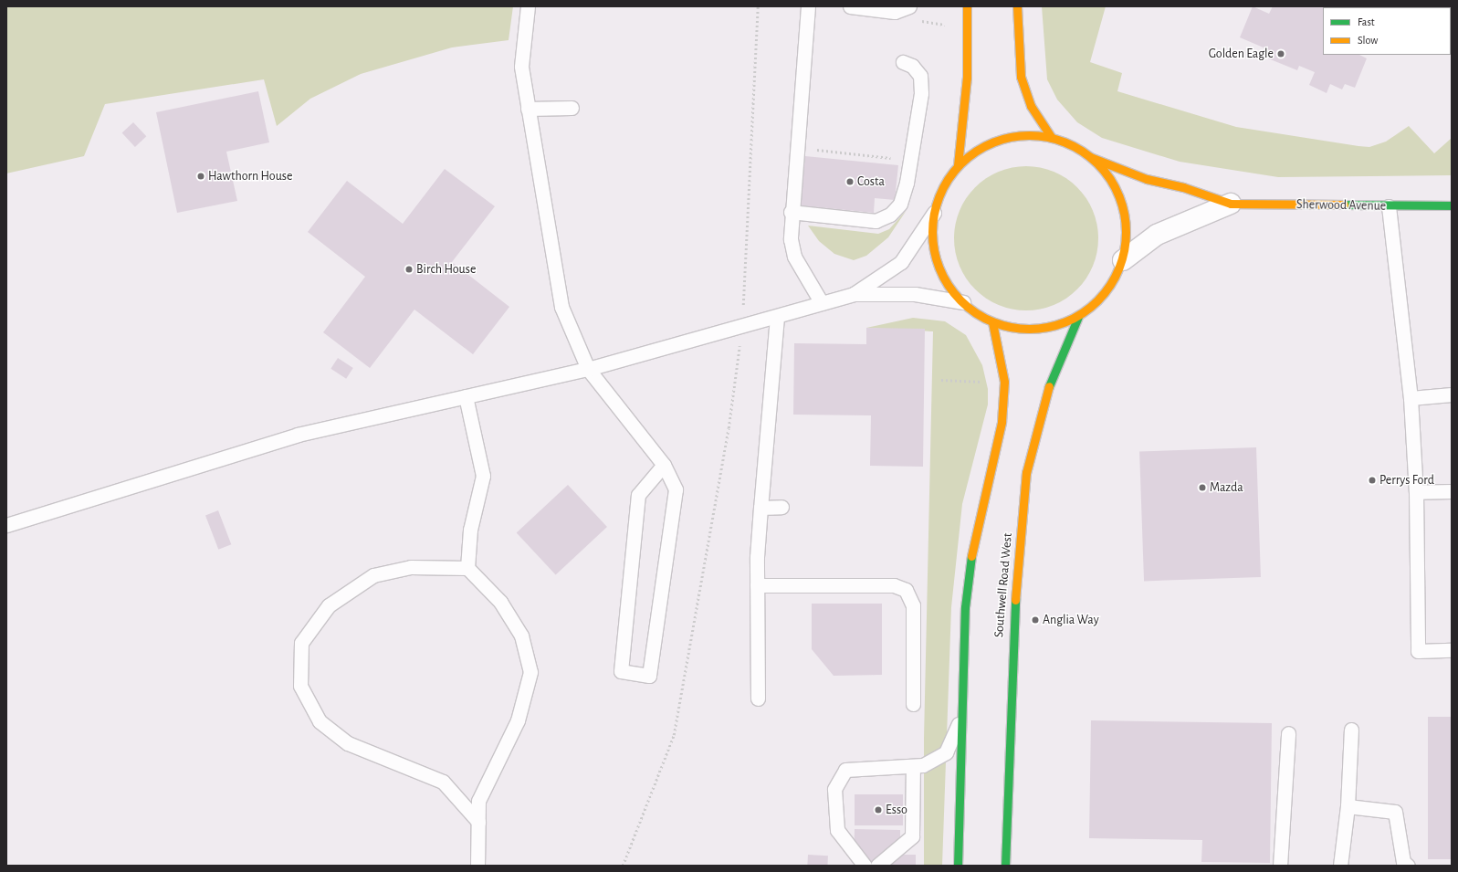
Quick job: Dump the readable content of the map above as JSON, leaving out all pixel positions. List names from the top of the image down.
{
  "streets": {
    "main road": ["Sherwood Avenue", "Southwell Road West"]
  },
  "places": [
    "Golden Eagle",
    "Hawthorn House",
    "Costa",
    "Birch House",
    "Perrys Ford",
    "Mazda",
    "Anglia Way",
    "Esso"
  ],
  "legend": ["Fast", "Slow"]
}
